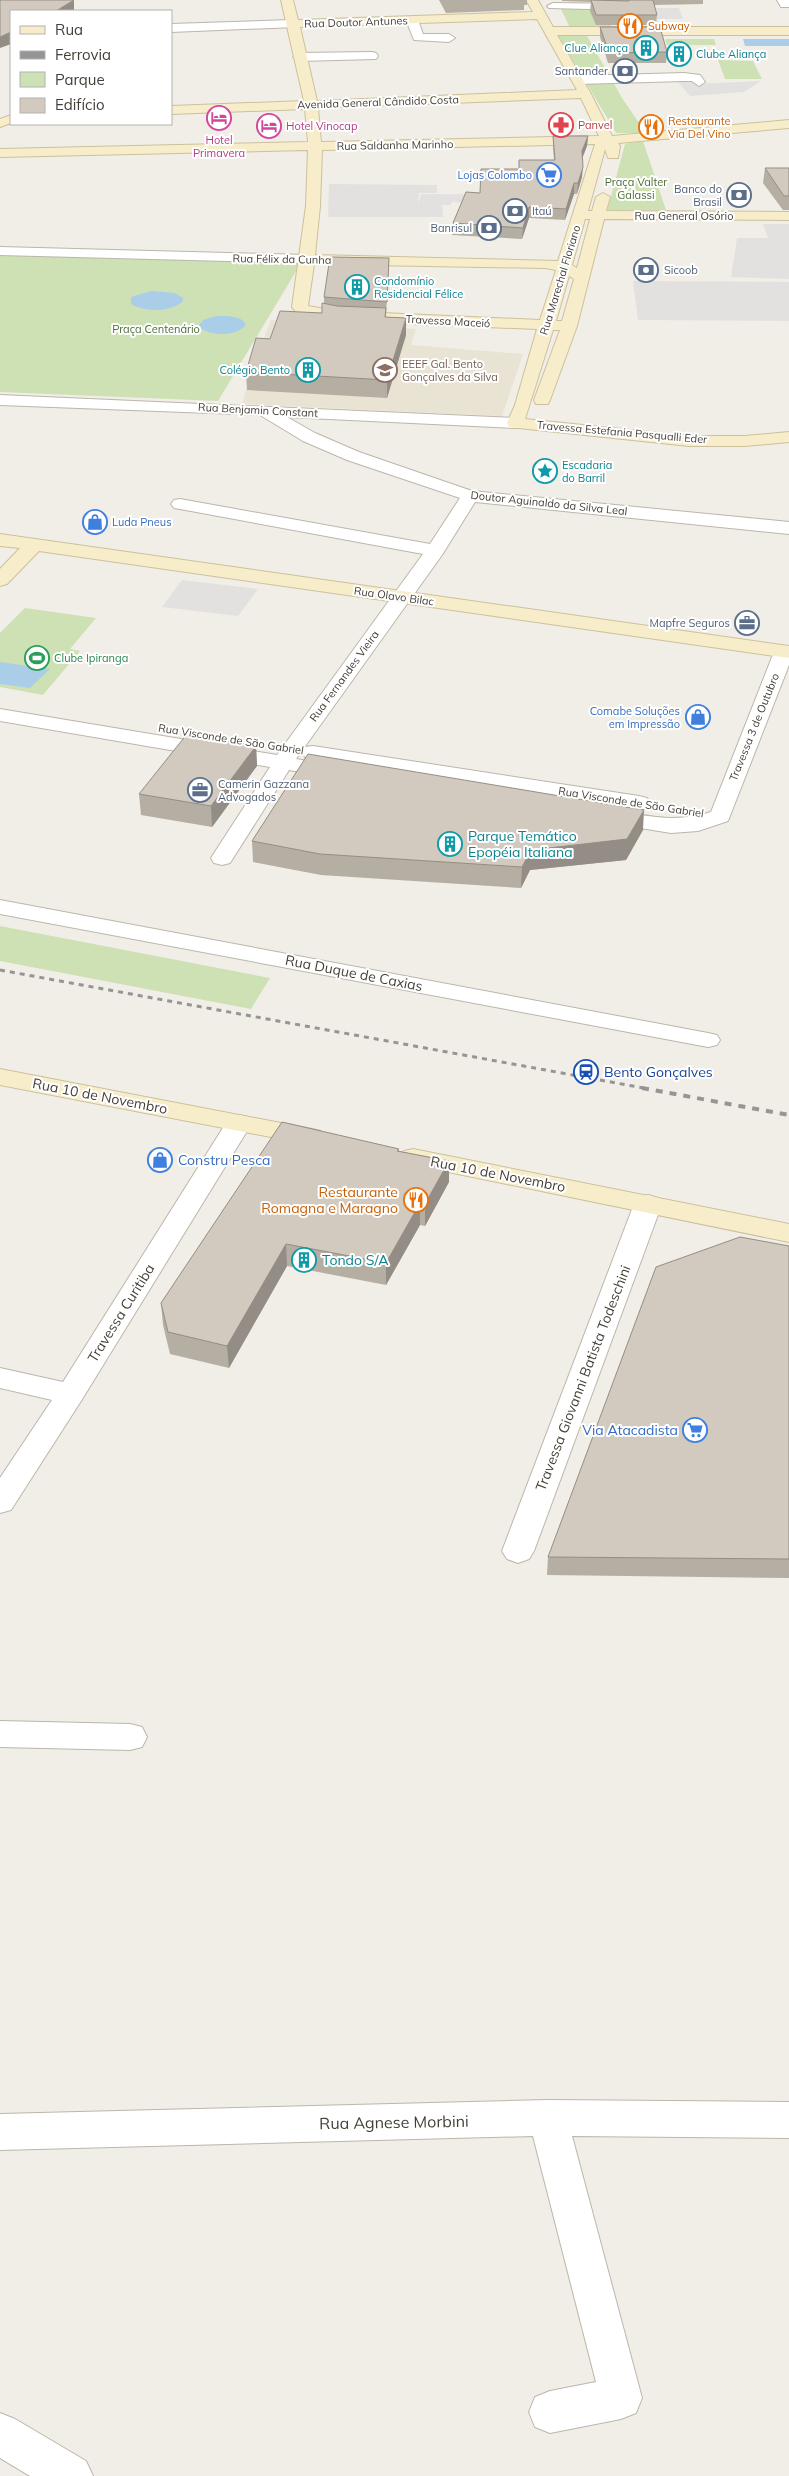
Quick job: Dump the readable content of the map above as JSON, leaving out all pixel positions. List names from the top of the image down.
{
  "streets": {
    "main road": [
      "Rua Doutor Antunes",
      "Avenida General Cândido Costa",
      "Rua Saldanha Marinho",
      "Rua General Osório",
      "Rua Félix da Cunha",
      "Rua Marechal Floriano",
      "Travessa Maceió",
      "Travessa Estefania Pasqualli Eder",
      "Rua Olavo Bilac",
      "Rua 10 de Novembro"
    ],
    "street": [
      "Rua Benjamin Constant",
      "Doutor Aguinaldo da Silva Leal",
      "Rua Fernandes Vieira",
      "Travessa 3 de Outubro",
      "Rua Visconde de São Gabriel",
      "Rua Duque de Caxias",
      "Travessa Curitiba",
      "Travessa Giovanni Batista Todeschini",
      "Rua Agnese Morbini"
    ]
  },
  "crossings": [
    ["Rua Saldanha Marinho", "Rua Marechal Floriano"],
    ["Rua General Osório", "Rua Marechal Floriano"],
    ["Rua Félix da Cunha", "Rua Marechal Floriano"],
    ["Rua Félix da Cunha", "Travessa Maceió"],
    ["Rua Marechal Floriano", "Travessa Maceió"],
    ["Rua Marechal Floriano", "Rua Benjamin Constant"],
    ["Rua Marechal Floriano", "Travessa Estefania Pasqualli Eder"],
    ["Rua Benjamin Constant", "Travessa Estefania Pasqualli Eder"],
    ["Rua Benjamin Constant", "Doutor Aguinaldo da Silva Leal"],
    ["Doutor Aguinaldo da Silva Leal", "Rua Fernandes Vieira"],
    ["Rua Olavo Bilac", "Rua Fernandes Vieira"],
    ["Rua Olavo Bilac", "Travessa 3 de Outubro"],
    ["Rua Fernandes Vieira", "Rua Visconde de São Gabriel"],
    ["Travessa 3 de Outubro", "Rua Visconde de São Gabriel"],
    ["Rua 10 de Novembro", "Travessa Curitiba"],
    ["Rua 10 de Novembro", "Travessa Giovanni Batista Todeschini"]
  ],
  "parks": ["Praça Valter Galassi", "Praça Centenário"],
  "places": {
    "restaurant": ["Subway", "Restaurante Via Del Vino", "Restaurante Romagna e Maragno"],
    "building": [
      "Clue Aliança",
      "Clube Aliança",
      "Condomínio Residencial Félice",
      "Colégio Bento",
      "Parque Temático Epopéia Italiana",
      "Tondo S/A"
    ],
    "bank": [
      "Santander",
      "Banco do Brasil",
      "Itaú",
      "Banrisul",
      "Sicoob"
    ],
    "hotel": ["Hotel Primavera", "Hotel Vinocap"],
    "pharmacy": ["Panvel"],
    "supermarket": ["Lojas Colombo", "Via Atacadista"],
    "school or university": ["EEEF Gal. Bento Gonçalves da Silva"],
    "place": ["Escadaria do Barril"],
    "shop": ["Luda Pneus", "Comabe Soluções em Impressão", "Constru Pesca"],
    "office": ["Mapfre Seguros", "Camerin Gazzana Advogados"],
    "sports": ["Clube Ipiranga"],
    "station": ["Bento Gonçalves"]
  },
  "legend": [
    "Rua",
    "Ferrovia",
    "Parque",
    "Edifício"
  ]
}
